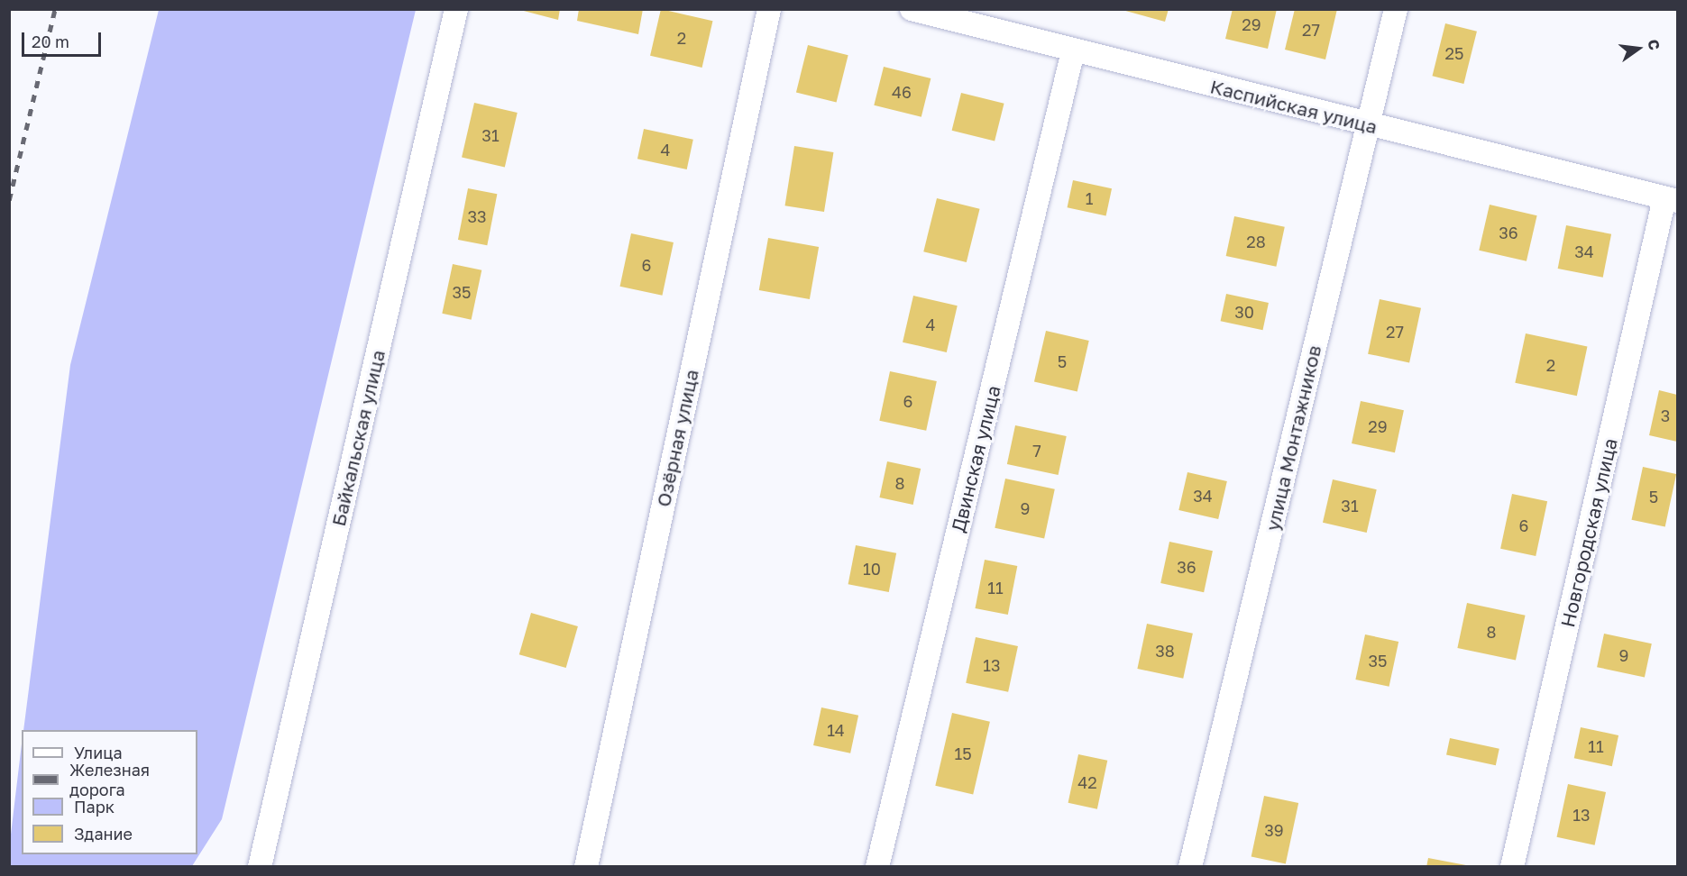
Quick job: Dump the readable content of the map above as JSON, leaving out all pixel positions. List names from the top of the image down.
{
  "streets": {
    "street": [
      "Каспийская улица",
      "Байкальская улица",
      "Озёрная улица",
      "улица Монтажников",
      "Двинская улица",
      "Новгородская улица"
    ]
  },
  "crossings": [
    ["Каспийская улица", "улица Монтажников"],
    ["Каспийская улица", "Двинская улица"],
    ["Каспийская улица", "Новгородская улица"]
  ],
  "house_numbers": [
    "29",
    "27",
    "2",
    "25",
    "46",
    "31",
    "4",
    "1",
    "33",
    "36",
    "28",
    "34",
    "6",
    "35",
    "30",
    "4",
    "27",
    "5",
    "2",
    "6",
    "3",
    "29",
    "7",
    "8",
    "34",
    "5",
    "31",
    "9",
    "6",
    "36",
    "10",
    "11",
    "8",
    "38",
    "9",
    "35",
    "13",
    "14",
    "11",
    "15",
    "42",
    "13",
    "39"
  ],
  "legend": [
    "Улица",
    "Железная дорога",
    "Парк",
    "Здание"
  ],
  "scale_bar": "20 m",
  "north": "right"
}
